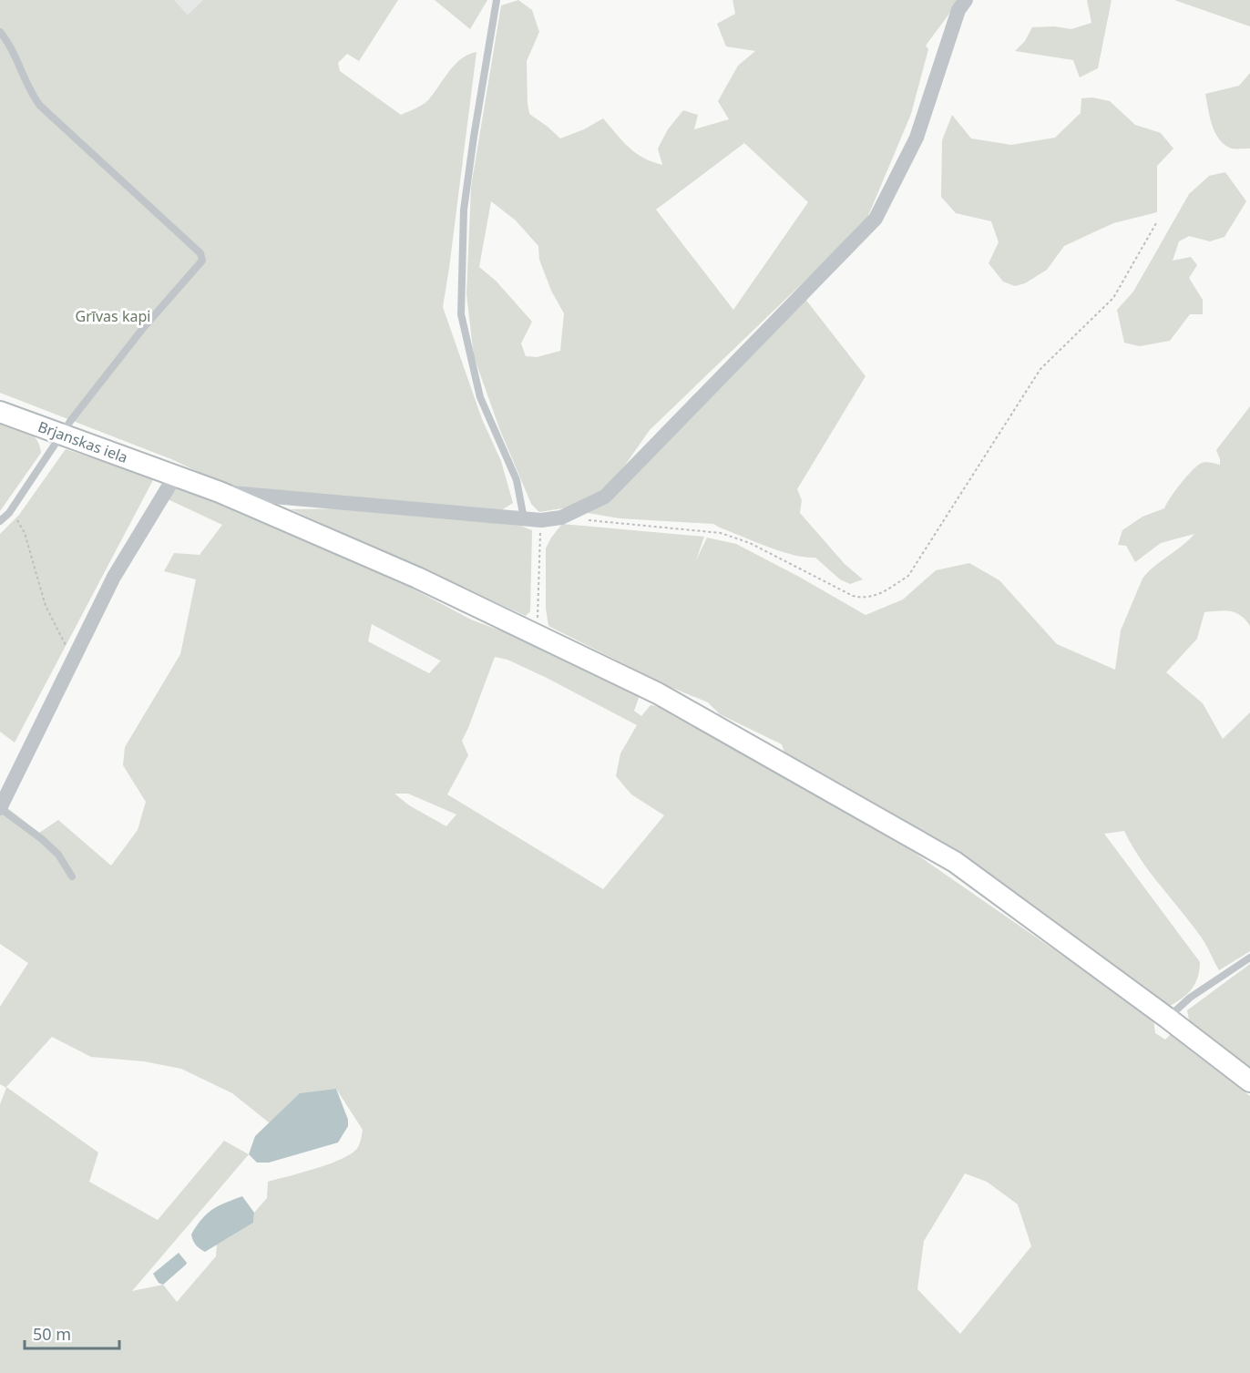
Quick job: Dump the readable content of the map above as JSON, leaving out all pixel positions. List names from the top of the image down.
{
  "streets": {
    "main road": ["Brjanskas iela"]
  },
  "parks": ["Grīvas kapi"],
  "scale_bar": "50 m"
}
